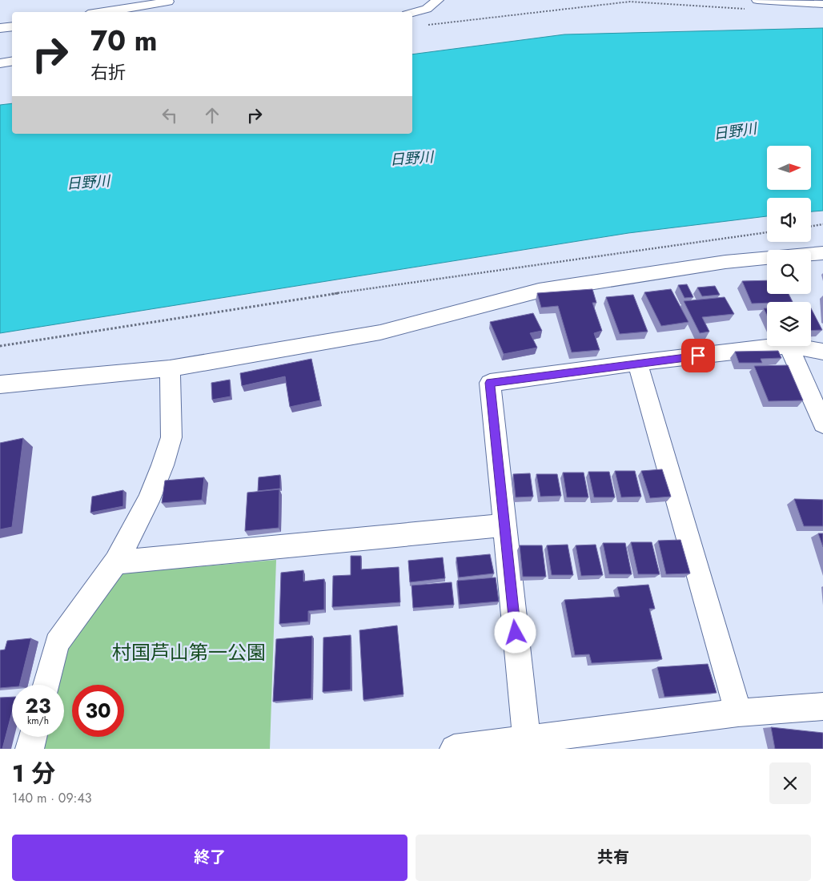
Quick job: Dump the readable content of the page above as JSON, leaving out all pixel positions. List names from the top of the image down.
{
  "water": ["日野川"],
  "parks": ["村国芦山第一公園"],
  "north": "right",
  "page": {
    "turn": ["70 m", "右折"],
    "speed": "23 km/h",
    "limit": "30",
    "heading": ["1 分", "140 m · 09:43"],
    "buttons": ["終了", "共有"]
  }
}
